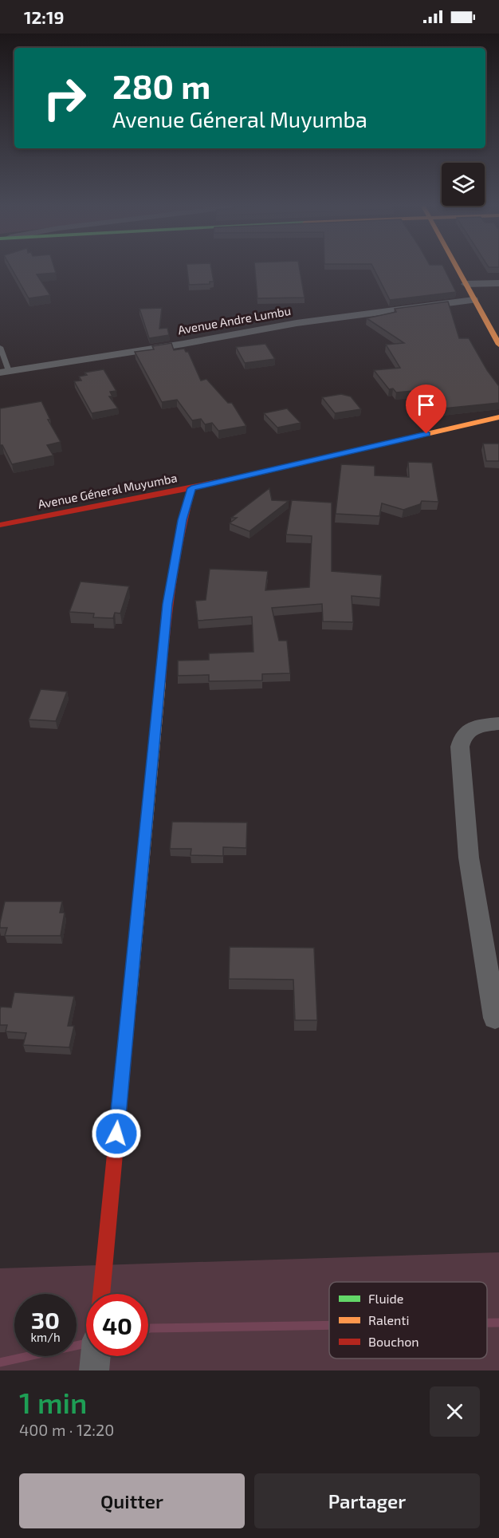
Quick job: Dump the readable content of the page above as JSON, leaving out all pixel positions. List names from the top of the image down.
{
  "streets": {
    "street": ["Avenue Andre Lumbu", "Avenue Géneral Muyumba"]
  },
  "legend": ["Fluide", "Ralenti", "Bouchon"],
  "page": {
    "status": "12:19",
    "turn": ["280 m", "Avenue Géneral Muyumba"],
    "speed": "30 km/h",
    "limit": "40",
    "heading": ["1 min", "400 m · 12:20"],
    "buttons": ["Quitter", "Partager"]
  }
}
